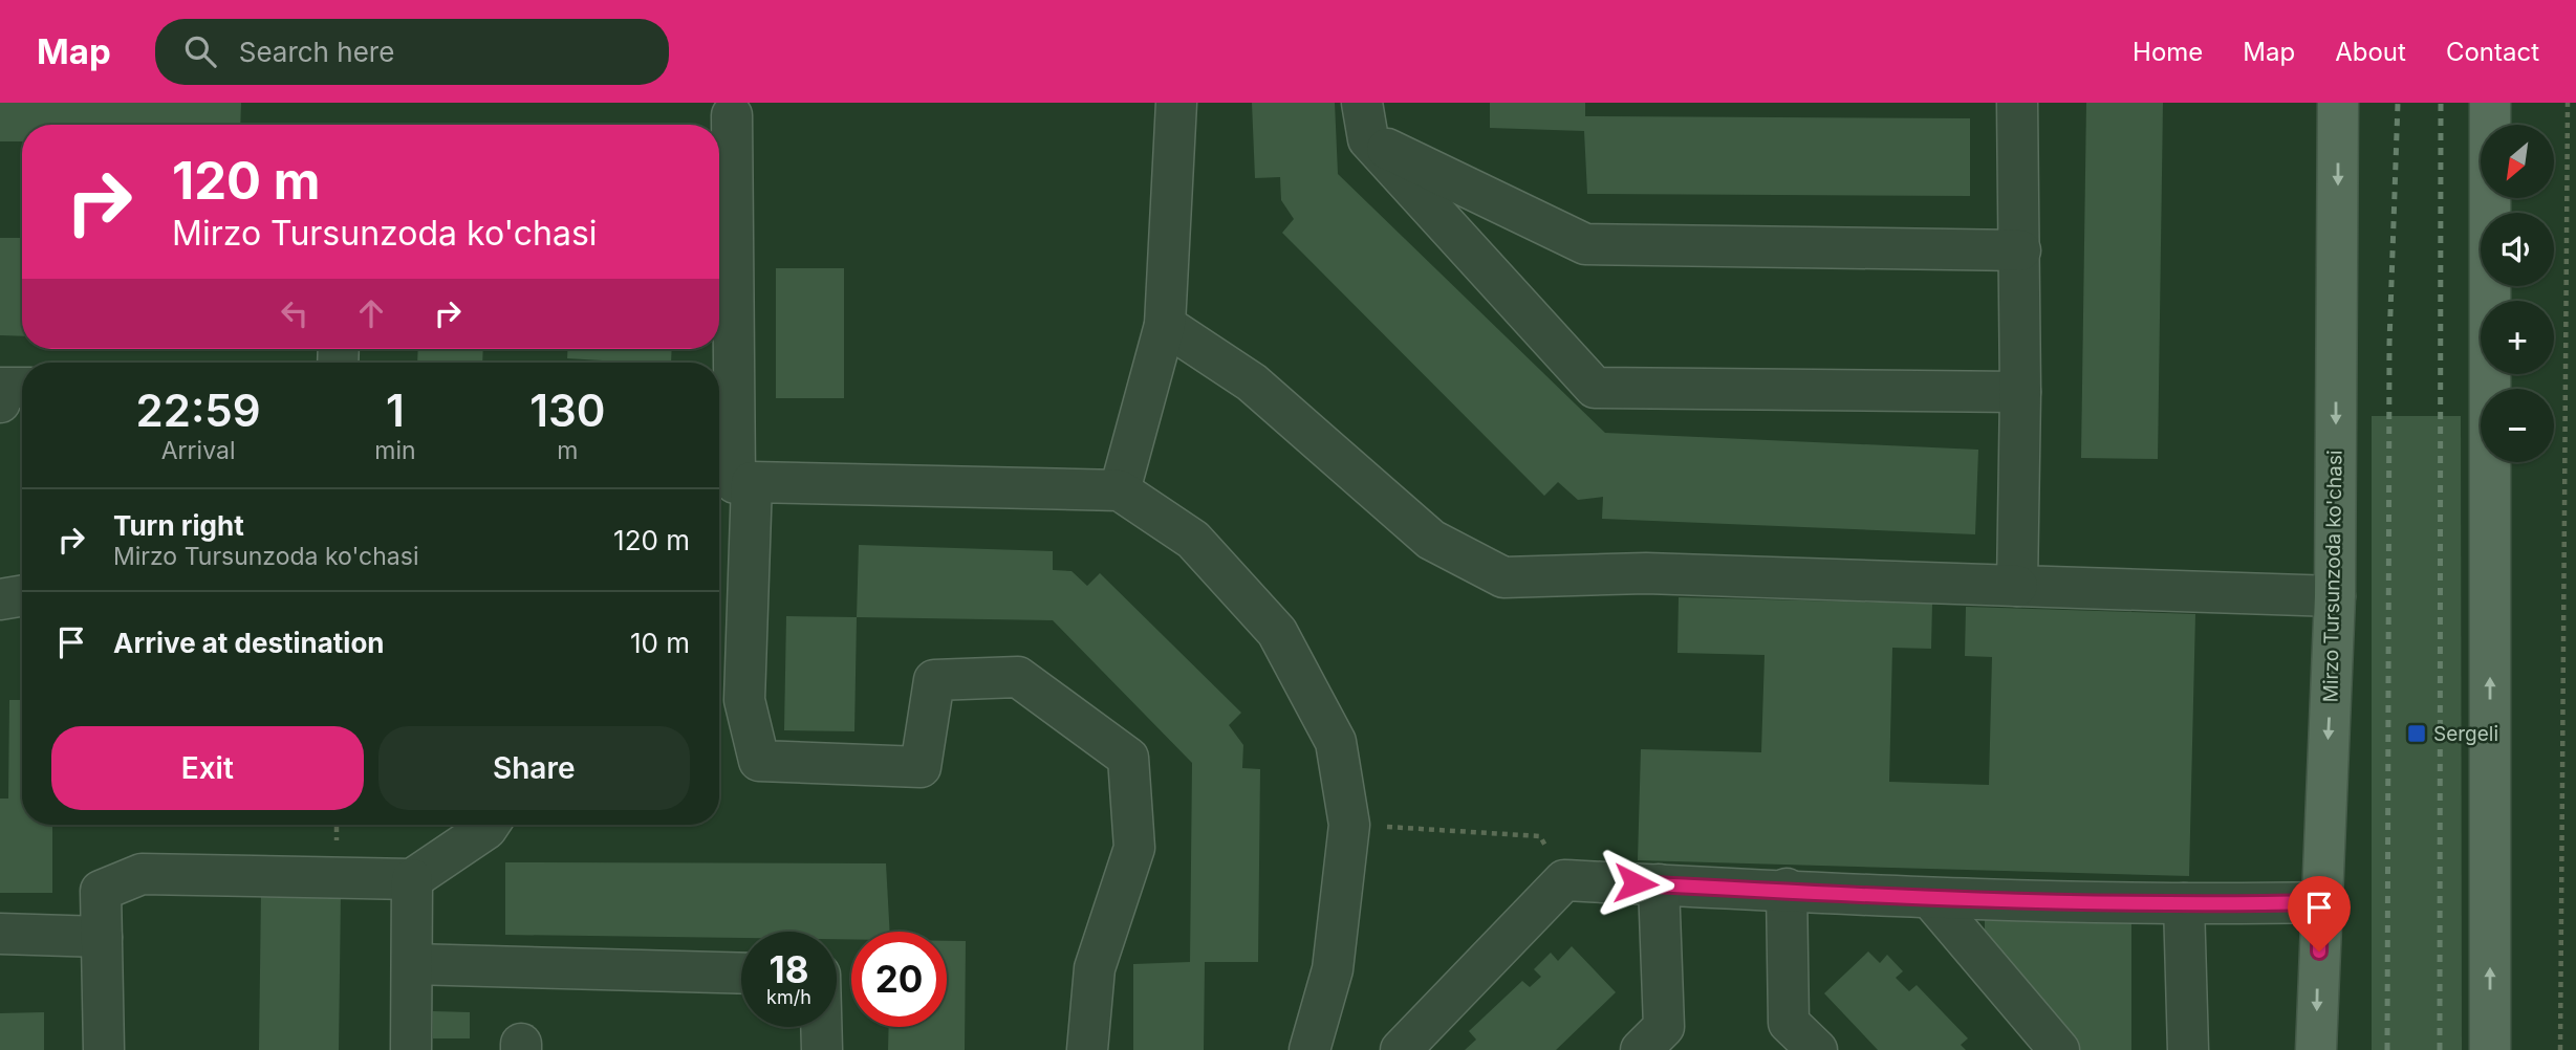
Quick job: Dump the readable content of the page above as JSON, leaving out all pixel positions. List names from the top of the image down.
{
  "streets": {
    "main road": ["Mirzo Tursunzoda ko'chasi"]
  },
  "places": {
    "transit": ["Sergeli"]
  },
  "north": "bottom left",
  "page": {
    "header": "Map",
    "search": "Search here",
    "nav": [
      "Home",
      "Map",
      "About",
      "Contact"
    ],
    "map_buttons": ["+", "−"],
    "turn": ["120 m", "Mirzo Tursunzoda ko'chasi"],
    "eta": [
      "22:59",
      "Arrival",
      "1",
      "min",
      "130",
      "m"
    ],
    "list": [
      {
        "name": "Turn right",
        "note": "Mirzo Tursunzoda ko'chasi",
        "value": "120 m"
      },
      {
        "name": "Arrive at destination",
        "value": "10 m"
      }
    ],
    "buttons": ["Exit", "Share"],
    "speed": "18 km/h",
    "limit": "20"
  }
}
